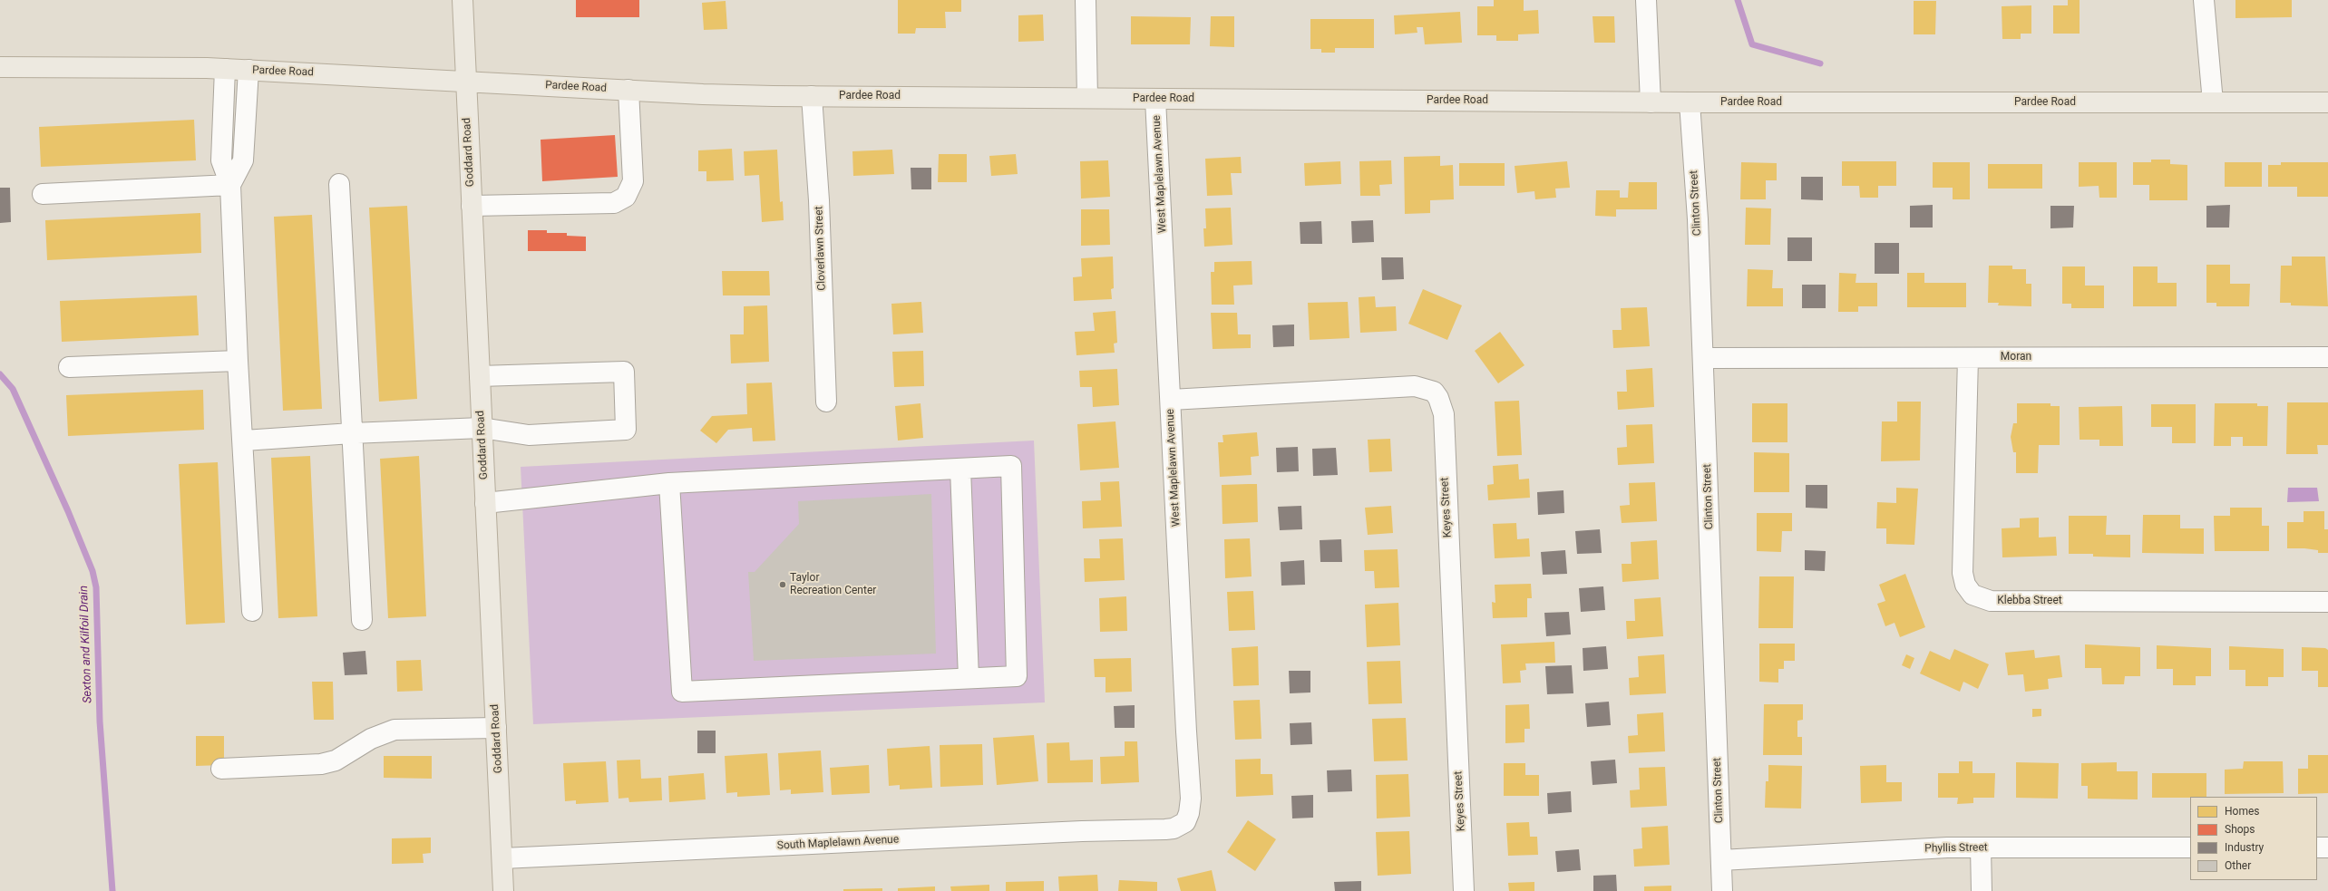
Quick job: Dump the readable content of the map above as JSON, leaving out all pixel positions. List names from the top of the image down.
{
  "streets": {
    "main road": ["Pardee Road", "Goddard Road"],
    "street": [
      "West Maplelawn Avenue",
      "Clinton Street",
      "Cloverlawn Street",
      "Moran",
      "Keyes Street",
      "Klebba Street",
      "South Maplelawn Avenue",
      "Phyllis Street"
    ]
  },
  "crossings": [
    ["Pardee Road", "Goddard Road"],
    ["Pardee Road", "West Maplelawn Avenue"],
    ["Pardee Road", "Clinton Street"],
    ["Pardee Road", "Cloverlawn Street"],
    ["Goddard Road", "South Maplelawn Avenue"],
    ["West Maplelawn Avenue", "Keyes Street"],
    ["West Maplelawn Avenue", "South Maplelawn Avenue"],
    ["Clinton Street", "Moran"],
    ["Clinton Street", "Phyllis Street"],
    ["Moran", "Klebba Street"]
  ],
  "water": ["Sexton and Kilfoil Drain"],
  "places": ["Taylor Recreation Center"],
  "legend": [
    "Homes",
    "Shops",
    "Industry",
    "Other"
  ]
}
